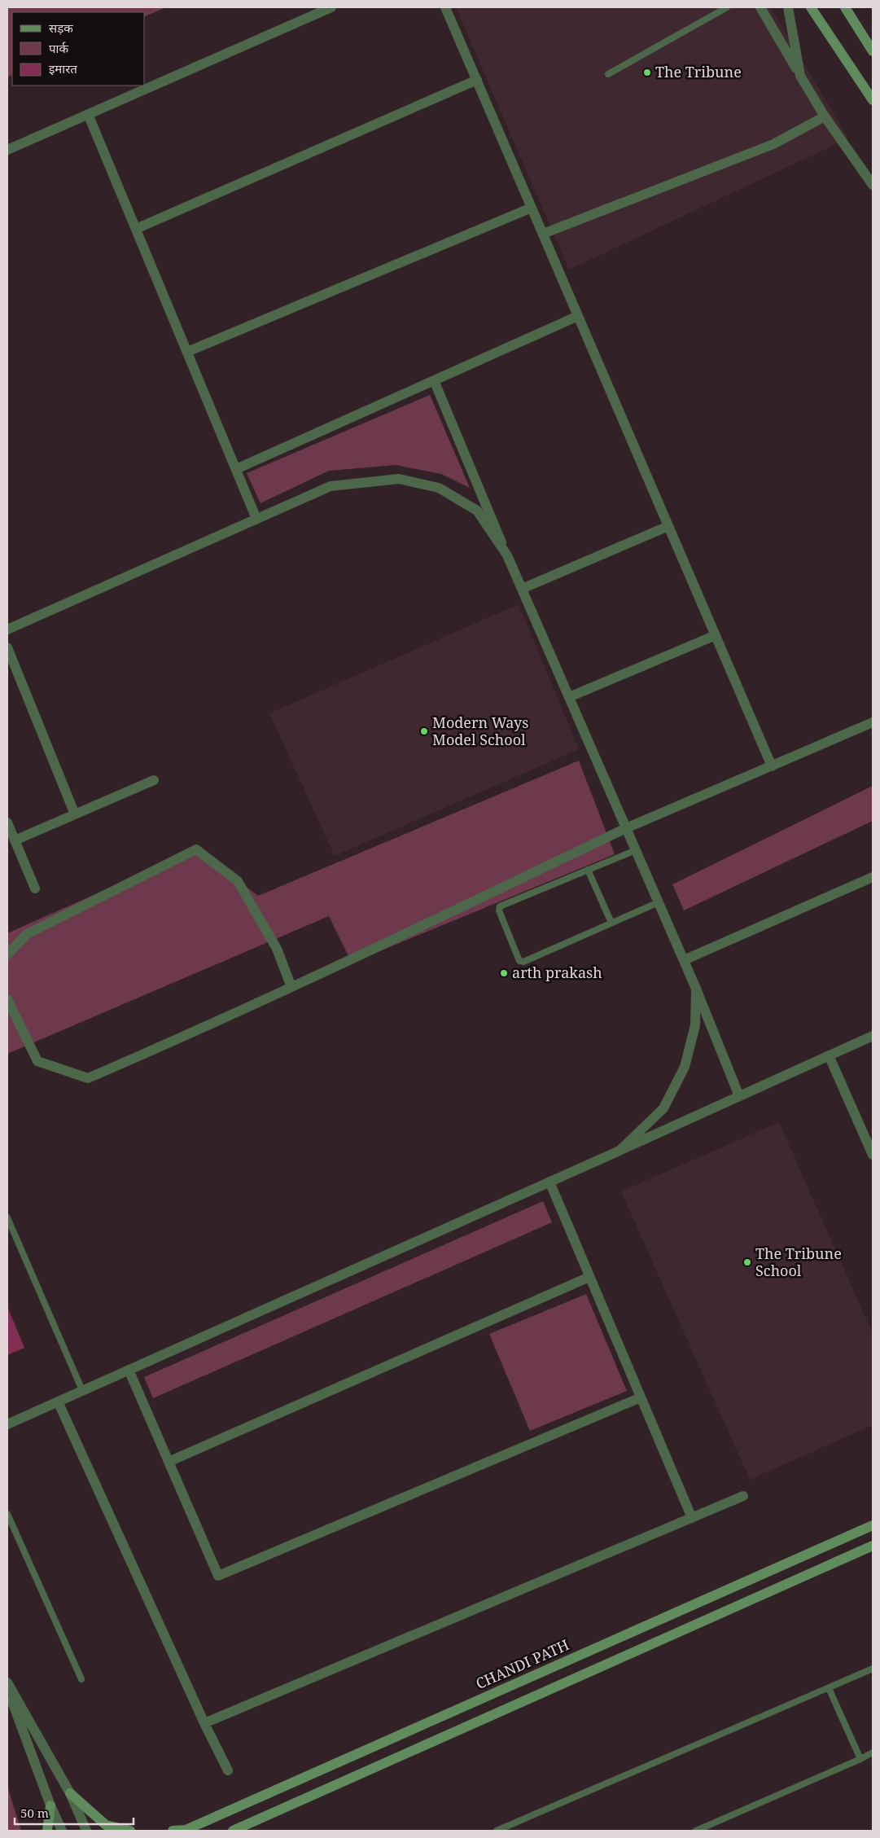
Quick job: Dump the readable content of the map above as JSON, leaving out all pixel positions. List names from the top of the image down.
{
  "streets": {
    "main road": ["CHANDI PATH"]
  },
  "places": [
    "The Tribune",
    "Modern Ways Model School",
    "arth prakash",
    "The Tribune School"
  ],
  "legend": ["सड़क", "पार्क", "इमारत"],
  "scale_bar": "50 m"
}
